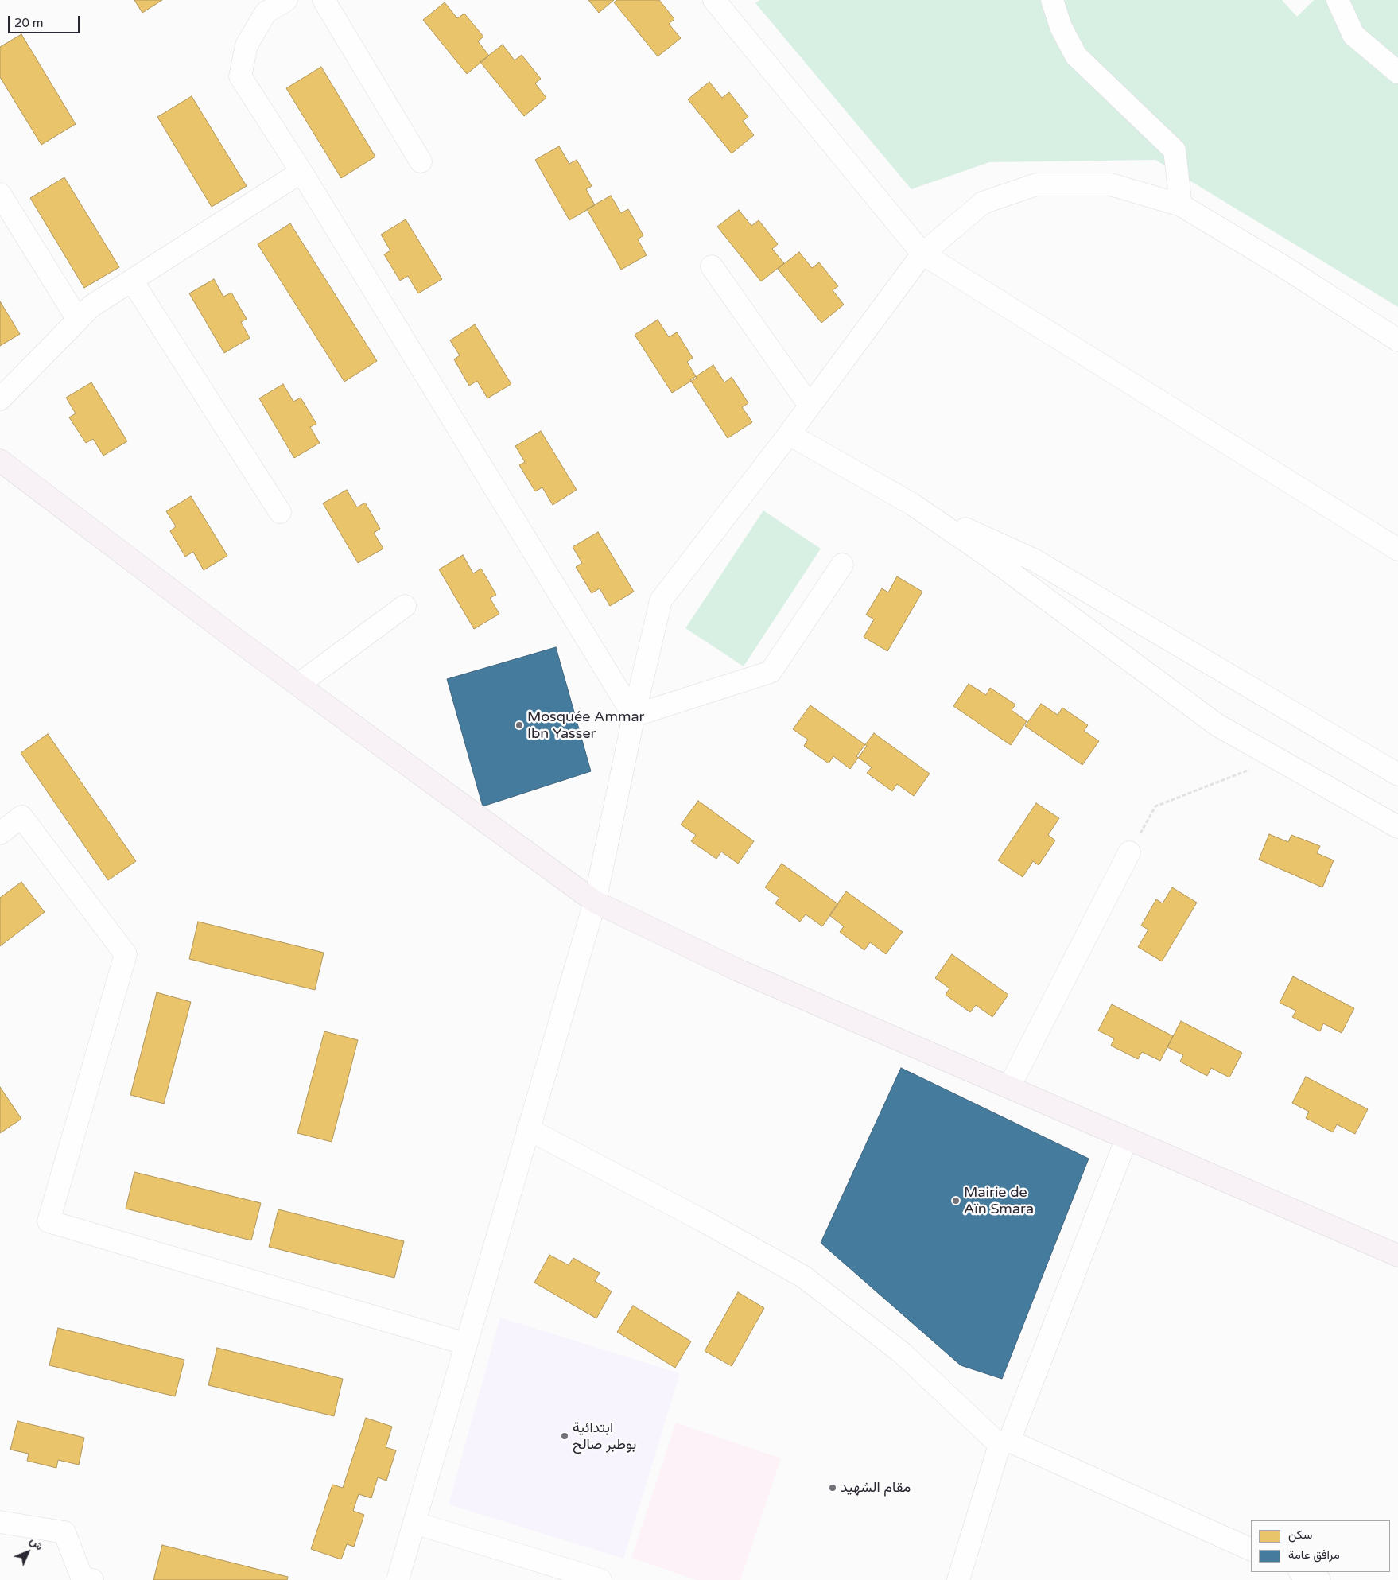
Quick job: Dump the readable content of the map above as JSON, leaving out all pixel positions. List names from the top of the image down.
{
  "places": [
    "Mosquée Ammar Ibn Yasser",
    "Mairie de Aïn Smara",
    "ابتدائية بوطبر صالح",
    "مقام الشهيد"
  ],
  "legend": ["سكن", "مرافق عامة"],
  "scale_bar": "20 m",
  "north": "top right"
}
